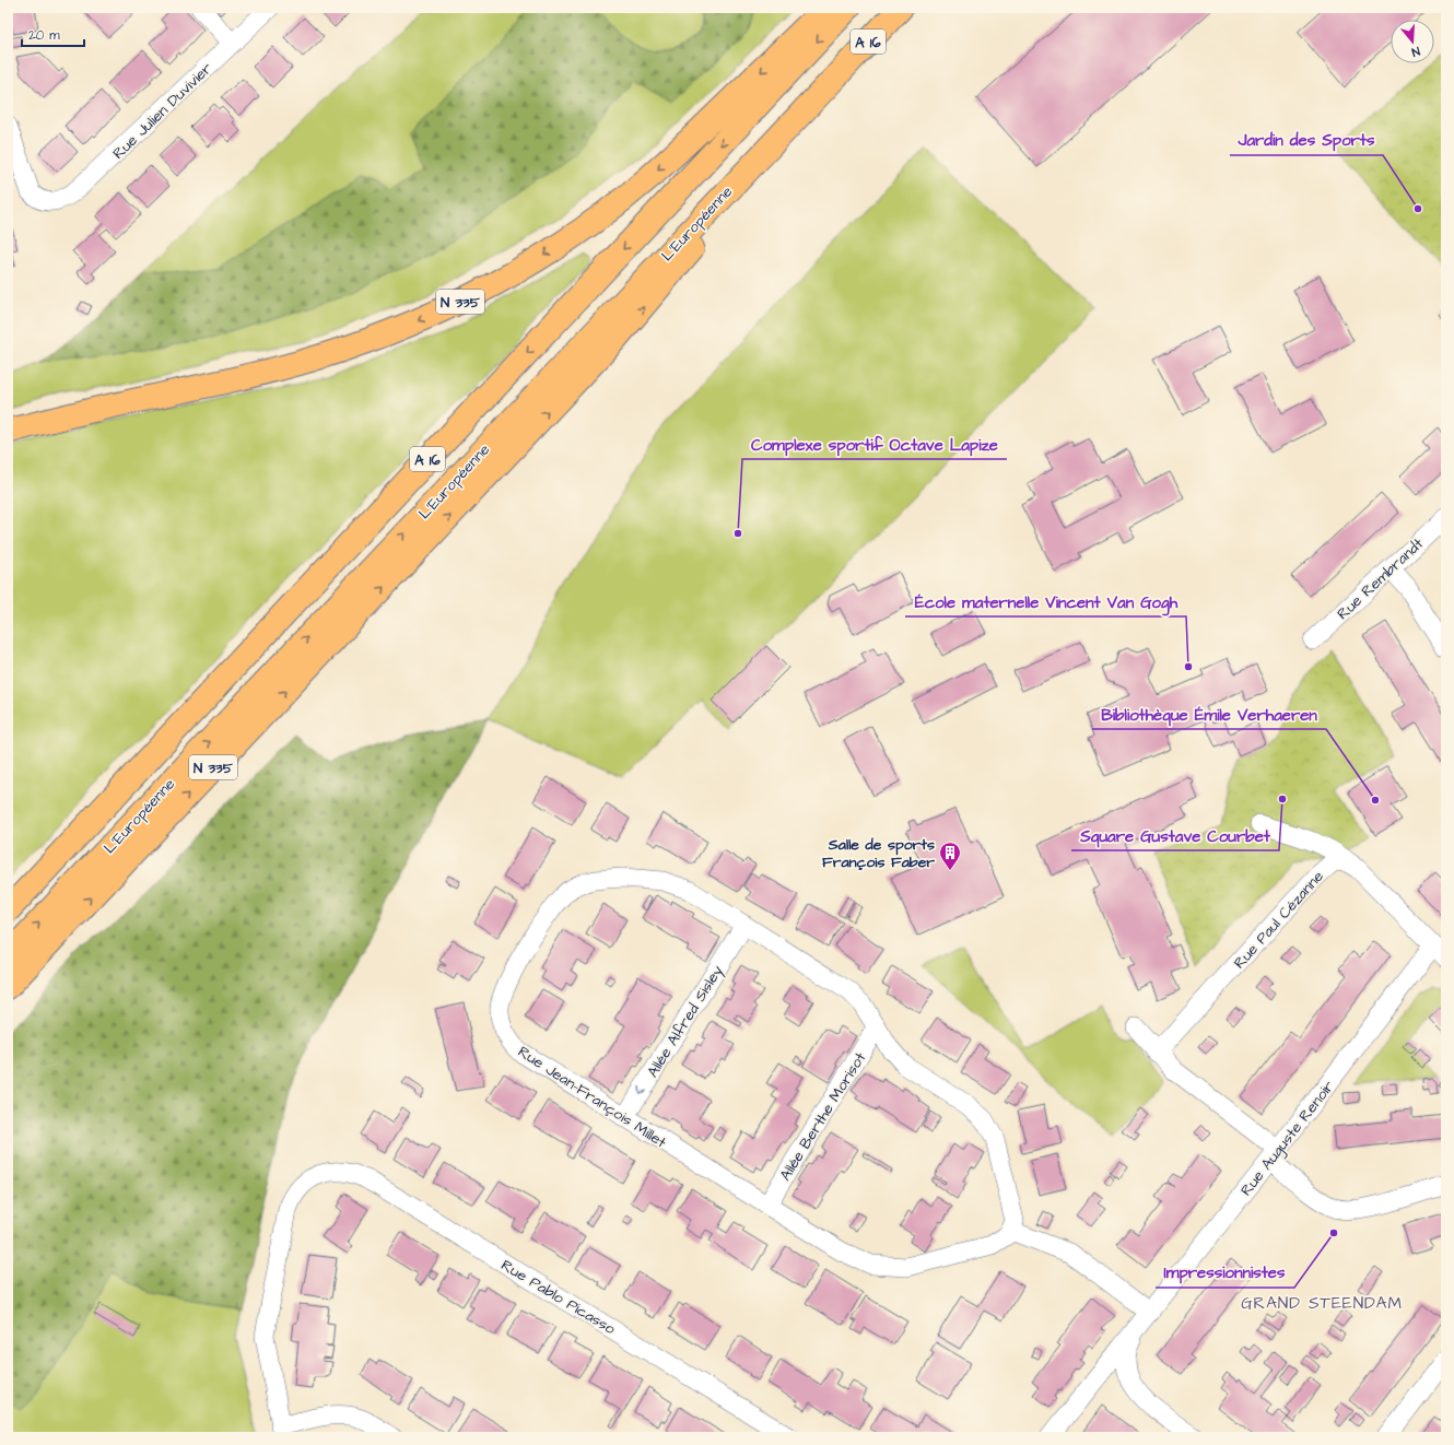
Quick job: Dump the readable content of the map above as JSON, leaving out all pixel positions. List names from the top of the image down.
{
  "streets": {
    "highway": ["A 16", "L'Européenne", "N 335"],
    "street": [
      "Rue Julien Duvivier",
      "Rue Rembrandt",
      "Rue Paul Cézanne",
      "Allée Alfred Sisley",
      "Rue Jean-François Millet",
      "Allée Berthe Morisot",
      "Rue Auguste Renoir",
      "Rue Pablo Picasso"
    ]
  },
  "crossings": [
    ["L'Européenne", "N 335"],
    ["Allée Alfred Sisley", "Rue Jean-François Millet"],
    ["Rue Jean-François Millet", "Allée Berthe Morisot"]
  ],
  "one_way": ["Allée Alfred Sisley"],
  "districts": ["GRAND STEENDAM"],
  "places": {
    "other": [
      "Jardin des Sports",
      "Complexe sportif Octave Lapize",
      "École maternelle Vincent Van Gogh",
      "Square Gustave Courbet",
      "Bibliothèque Émile Verhaeren",
      "Impressionnistes"
    ],
    "building": ["Salle de sports François Faber"]
  },
  "scale_bar": "20 m",
  "north": "bottom"
}
